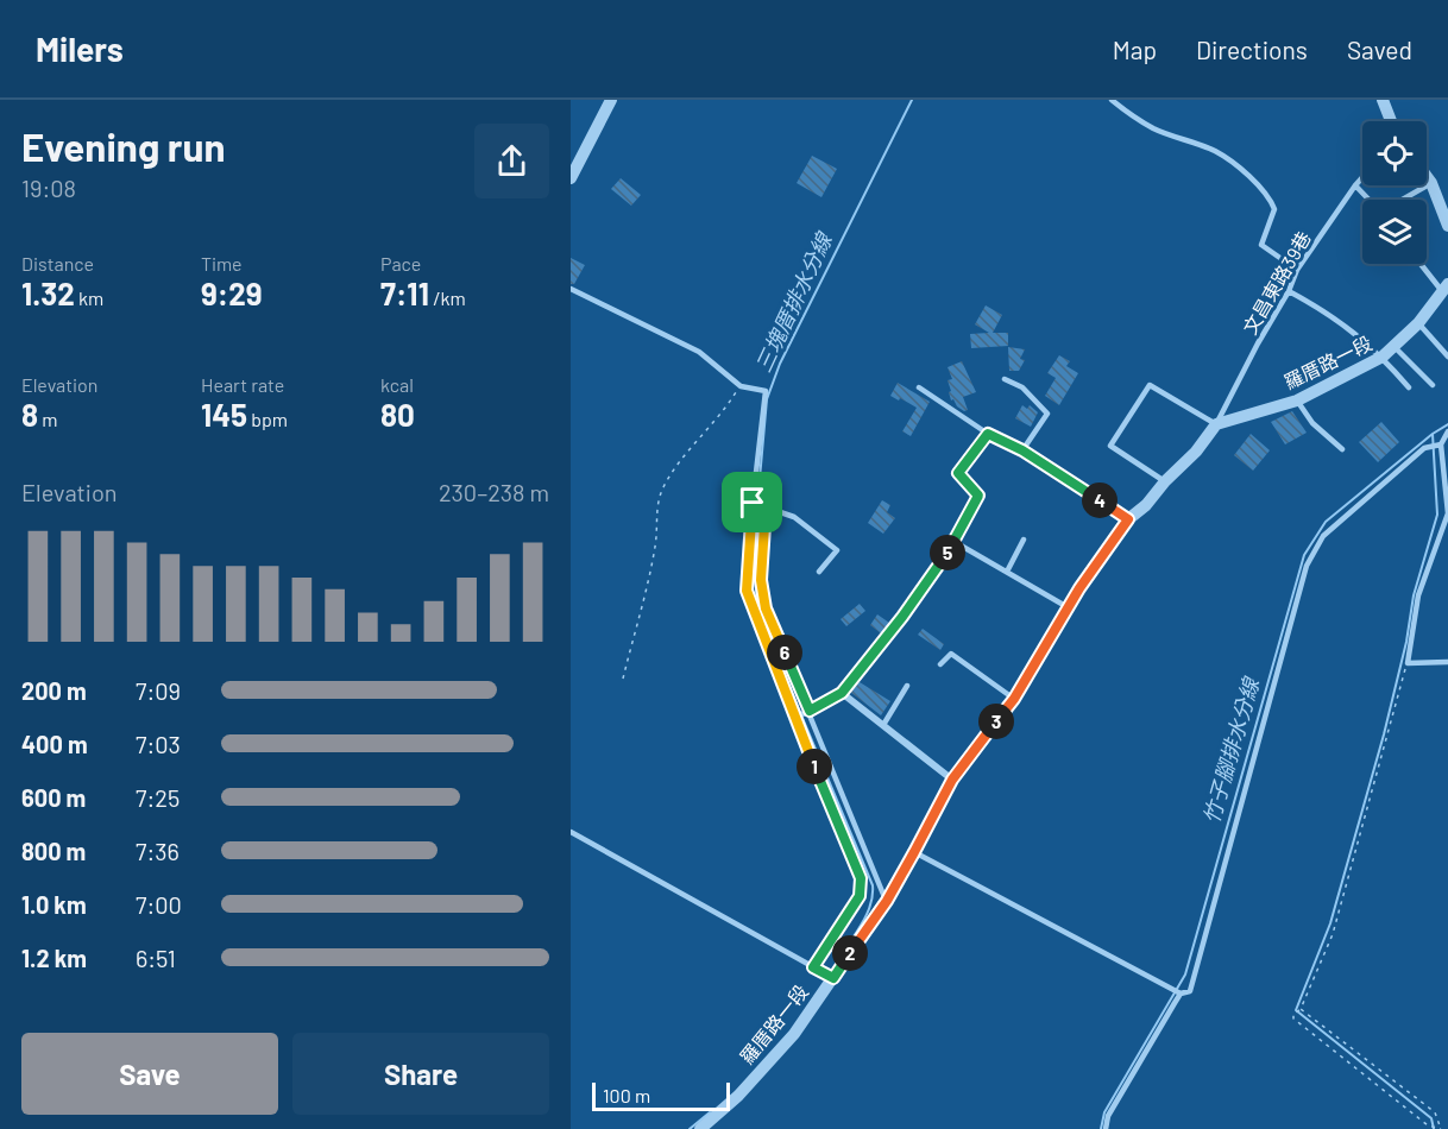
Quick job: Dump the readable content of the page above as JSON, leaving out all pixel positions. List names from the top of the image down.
{
  "streets": {
    "street": ["羅厝路一段"],
    "lane": ["文昌東路39巷"]
  },
  "crossings": [
    ["文昌東路39巷", "羅厝路一段"]
  ],
  "water": ["三塊厝排水分線", "竹子腳排水分線"],
  "scale_bar": "100 m",
  "page": {
    "header": "Milers",
    "nav": ["Map", "Directions", "Saved"],
    "heading": ["Evening run", "19:08"],
    "stats": [
      ["Distance", "1.32 km"],
      ["Time", "9:29"],
      ["Pace", "7:11 /km"],
      ["Elevation", "8 m"],
      ["Heart rate", "145 bpm"],
      ["kcal", "80"]
    ],
    "chart": ["Elevation", "230–238 m"],
    "pins": [
      "4",
      "5",
      "6",
      "3",
      "1",
      "2"
    ],
    "list": [
      {
        "name": "200 m",
        "note": "7:09"
      },
      {
        "name": "400 m",
        "note": "7:03"
      },
      {
        "name": "600 m",
        "note": "7:25"
      },
      {
        "name": "800 m",
        "note": "7:36"
      },
      {
        "name": "1.0 km",
        "note": "7:00"
      },
      {
        "name": "1.2 km",
        "note": "6:51"
      }
    ],
    "buttons": ["Save", "Share"],
    "scale": "100 m"
  }
}
